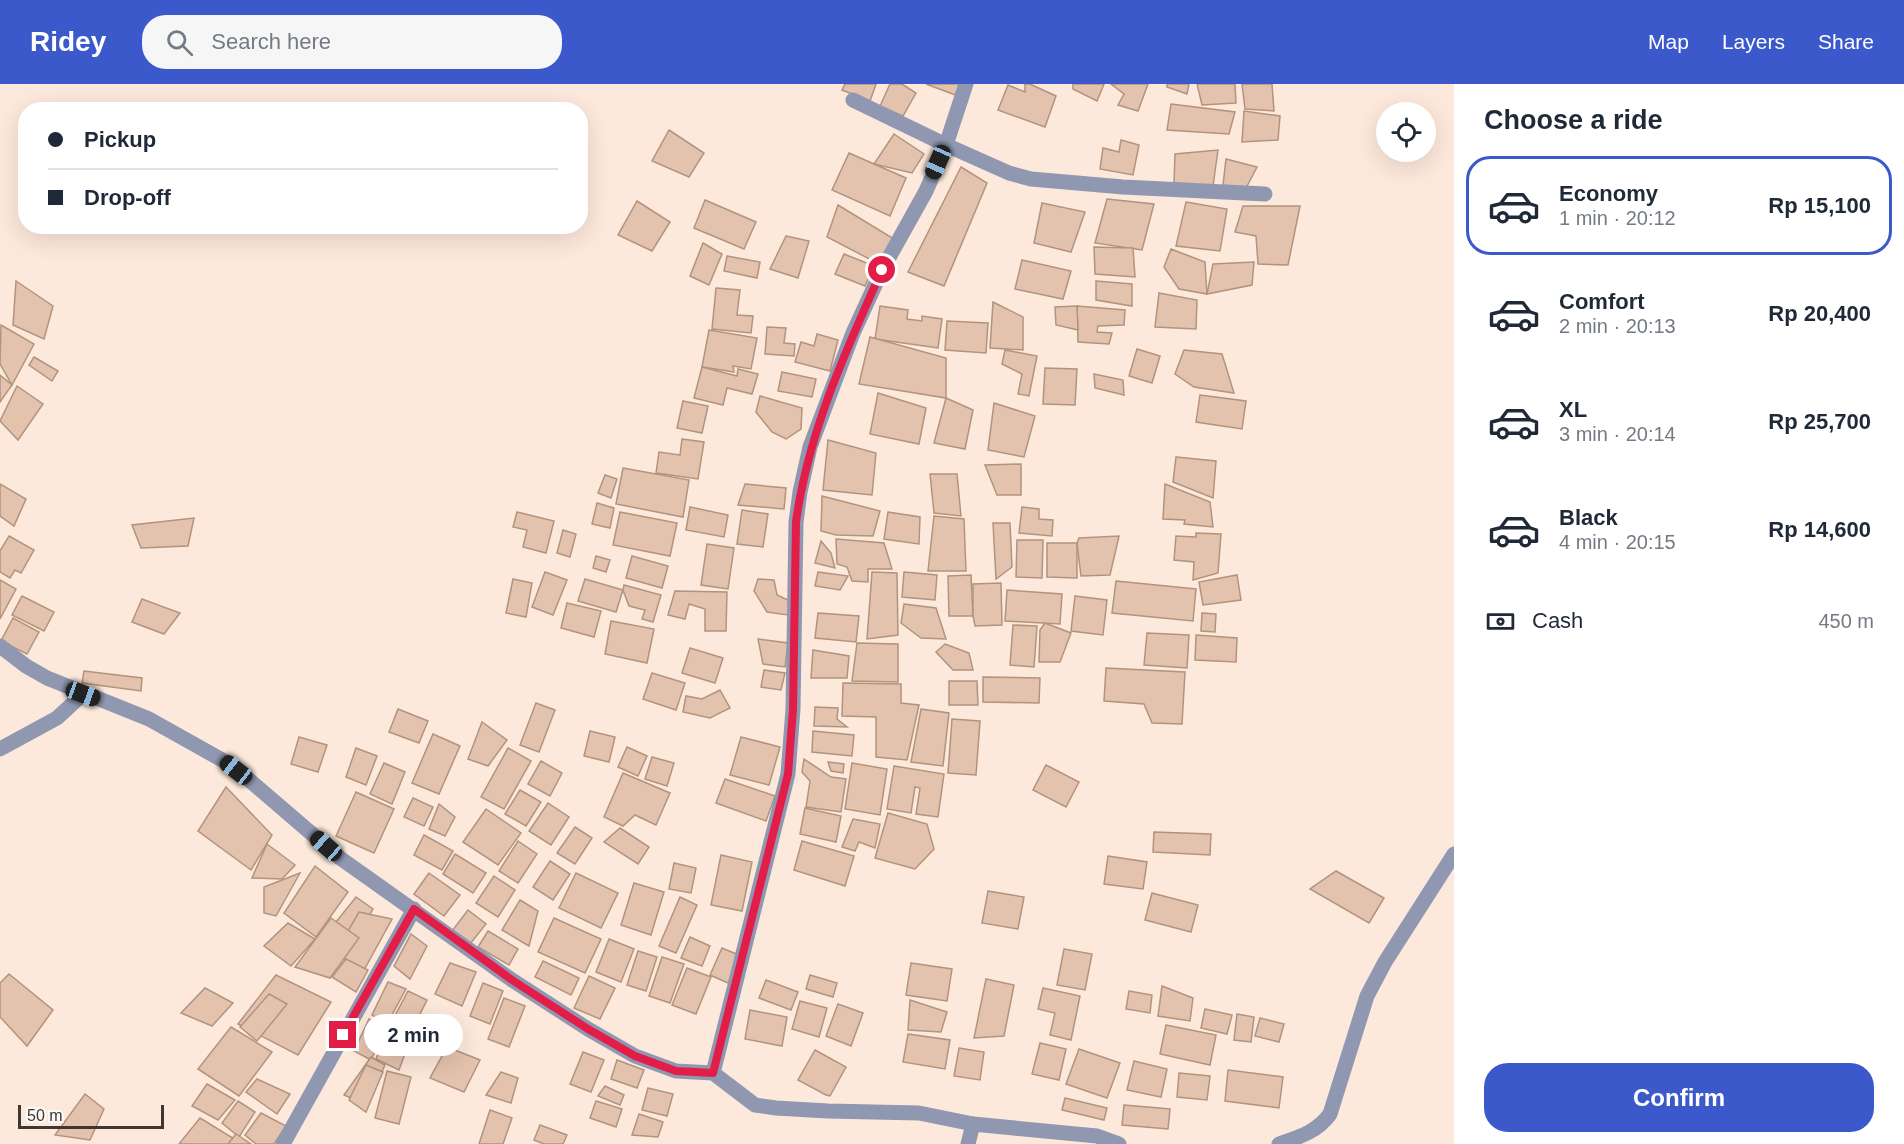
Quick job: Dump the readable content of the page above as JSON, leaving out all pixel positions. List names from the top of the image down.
{
  "scale_bar": "50 m",
  "page": {
    "header": "Ridey",
    "search": "Search here",
    "nav": ["Map", "Layers", "Share"],
    "heading": "Choose a ride",
    "banner": ["Pickup", "Drop-off"],
    "list": [
      {
        "name": "Economy",
        "note": "1 min · 20:12",
        "value": "Rp 15,100"
      },
      {
        "name": "Comfort",
        "note": "2 min · 20:13",
        "value": "Rp 20,400"
      },
      {
        "name": "XL",
        "note": "3 min · 20:14",
        "value": "Rp 25,700"
      },
      {
        "name": "Black",
        "note": "4 min · 20:15",
        "value": "Rp 14,600"
      }
    ],
    "pay": ["Cash", "450 m"],
    "bubble": "2 min",
    "buttons": "Confirm",
    "scale": "50 m"
  }
}
